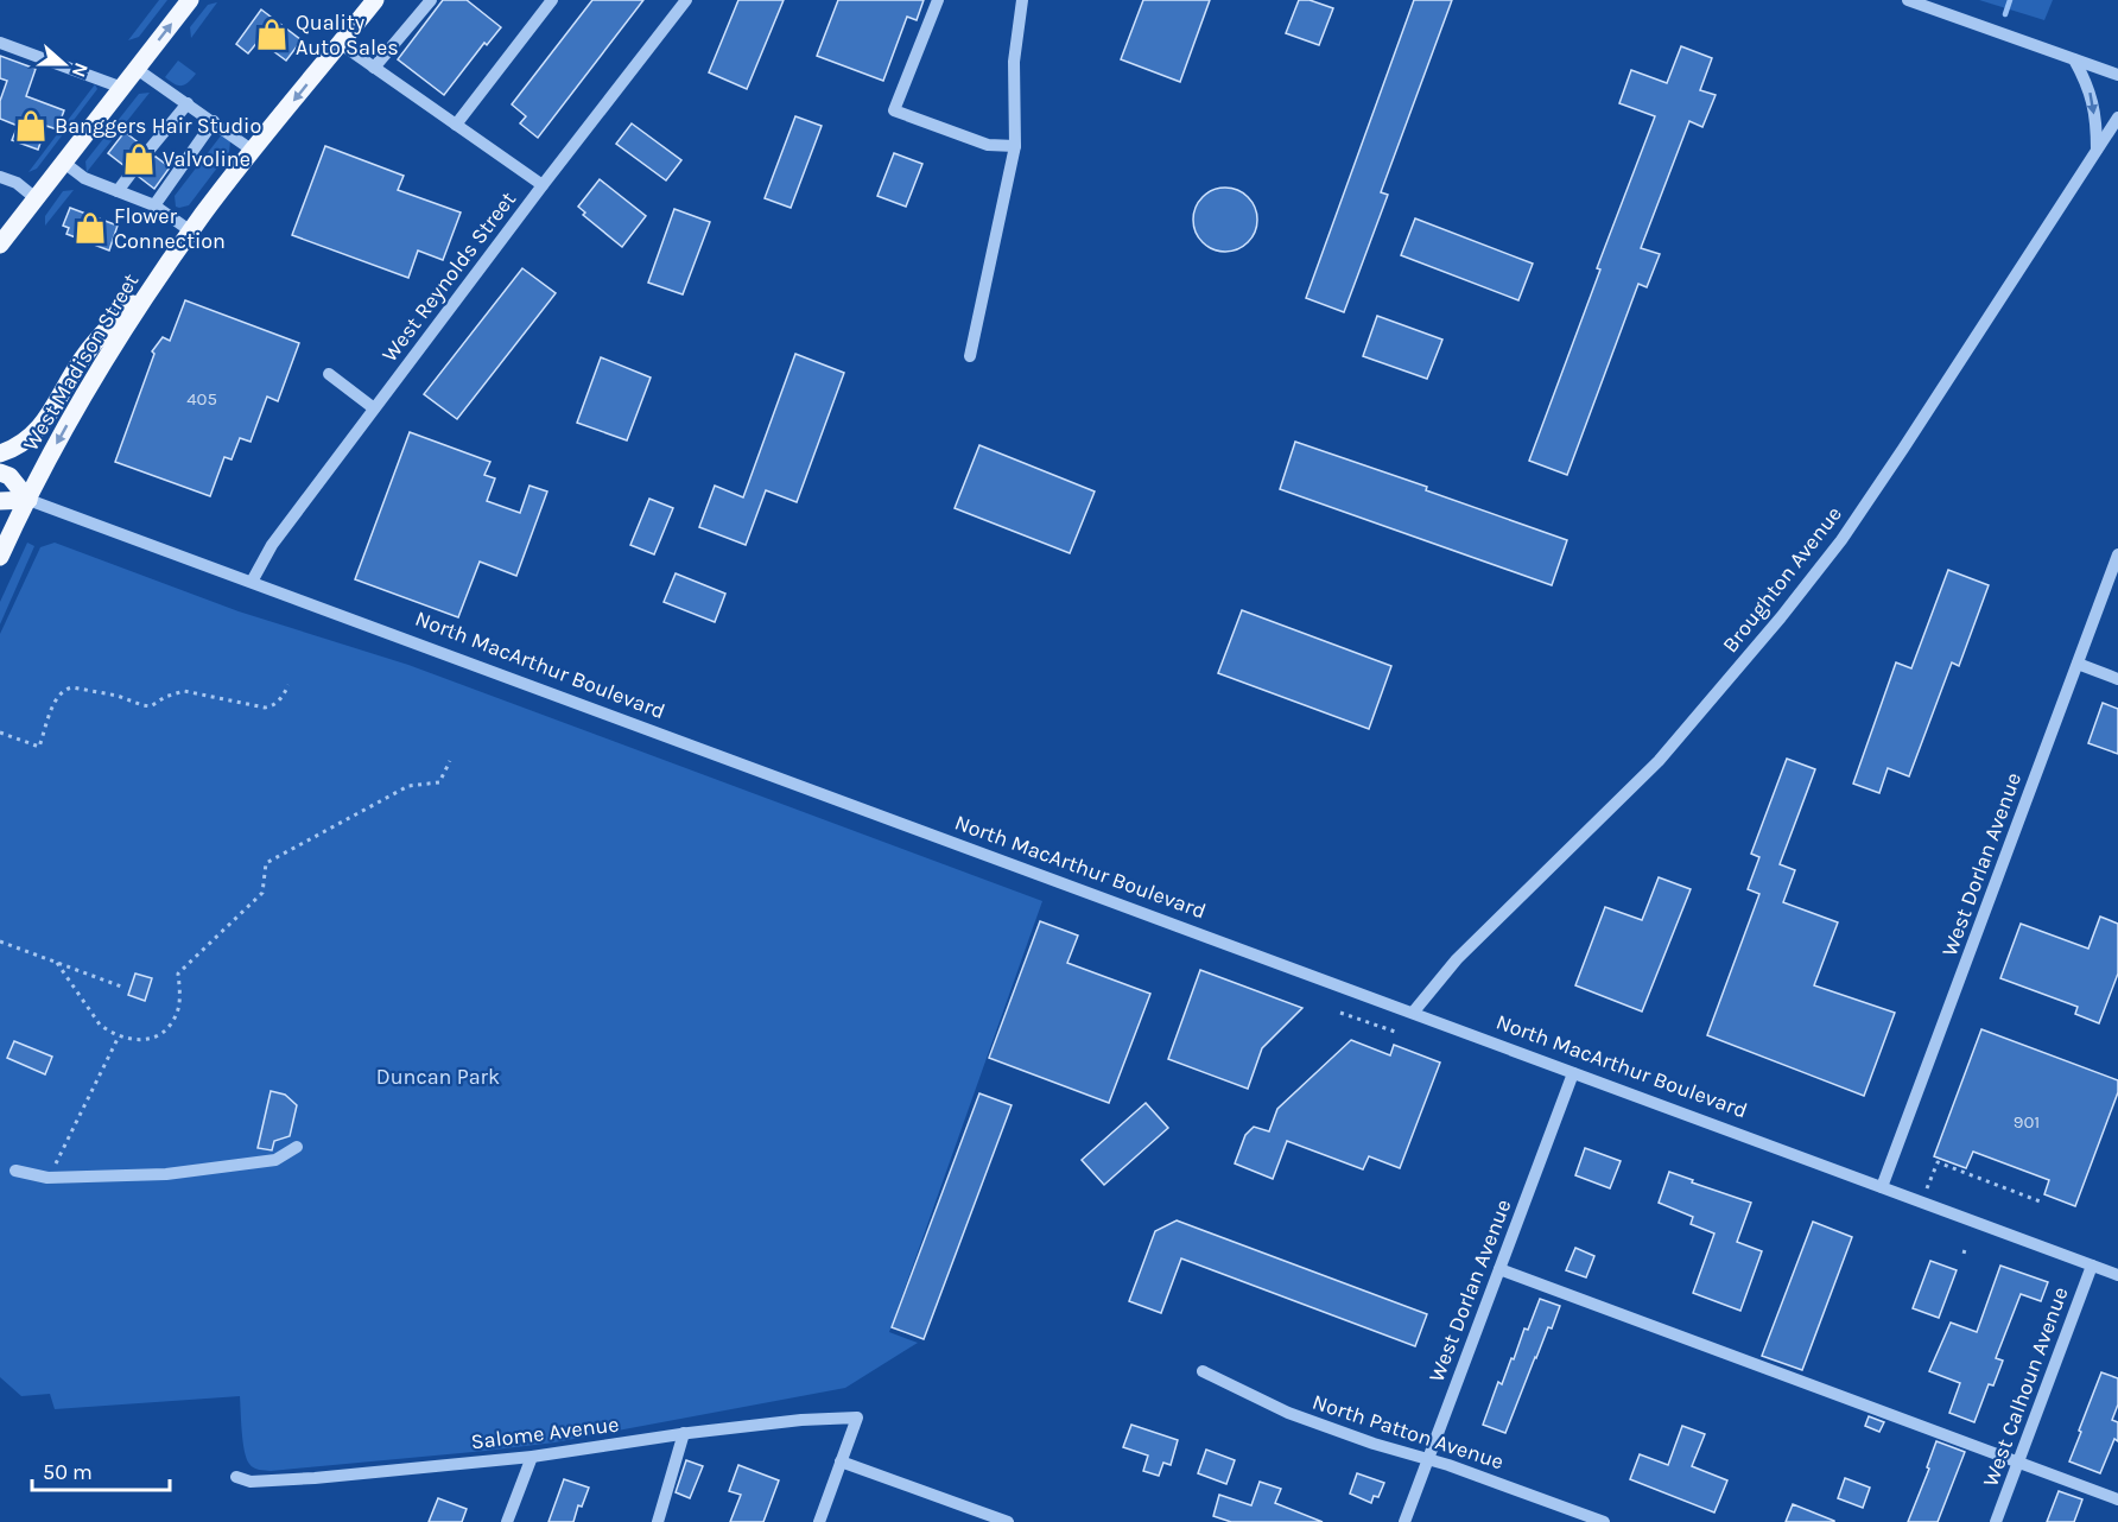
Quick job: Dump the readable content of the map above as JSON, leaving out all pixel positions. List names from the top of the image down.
{
  "streets": {
    "main road": ["West Madison Street", "North MacArthur Boulevard"],
    "street": [
      "West Reynolds Street",
      "Broughton Avenue",
      "West Dorlan Avenue",
      "West Calhoun Avenue",
      "North Patton Avenue",
      "Salome Avenue"
    ]
  },
  "crossings": [
    ["West Reynolds Street", "North MacArthur Boulevard"],
    ["West Madison Street", "North MacArthur Boulevard"],
    ["Broughton Avenue", "North MacArthur Boulevard"],
    ["North MacArthur Boulevard", "West Dorlan Avenue"],
    ["North MacArthur Boulevard", "West Calhoun Avenue"],
    ["West Dorlan Avenue", "North Patton Avenue"]
  ],
  "parks": ["Duncan Park"],
  "places": {
    "shop": [
      "Quality Auto Sales",
      "Banggers Hair Studio",
      "Valvoline",
      "Flower Connection"
    ]
  },
  "house_numbers": ["405", "901"],
  "scale_bar": "50 m",
  "north": "right"
}
